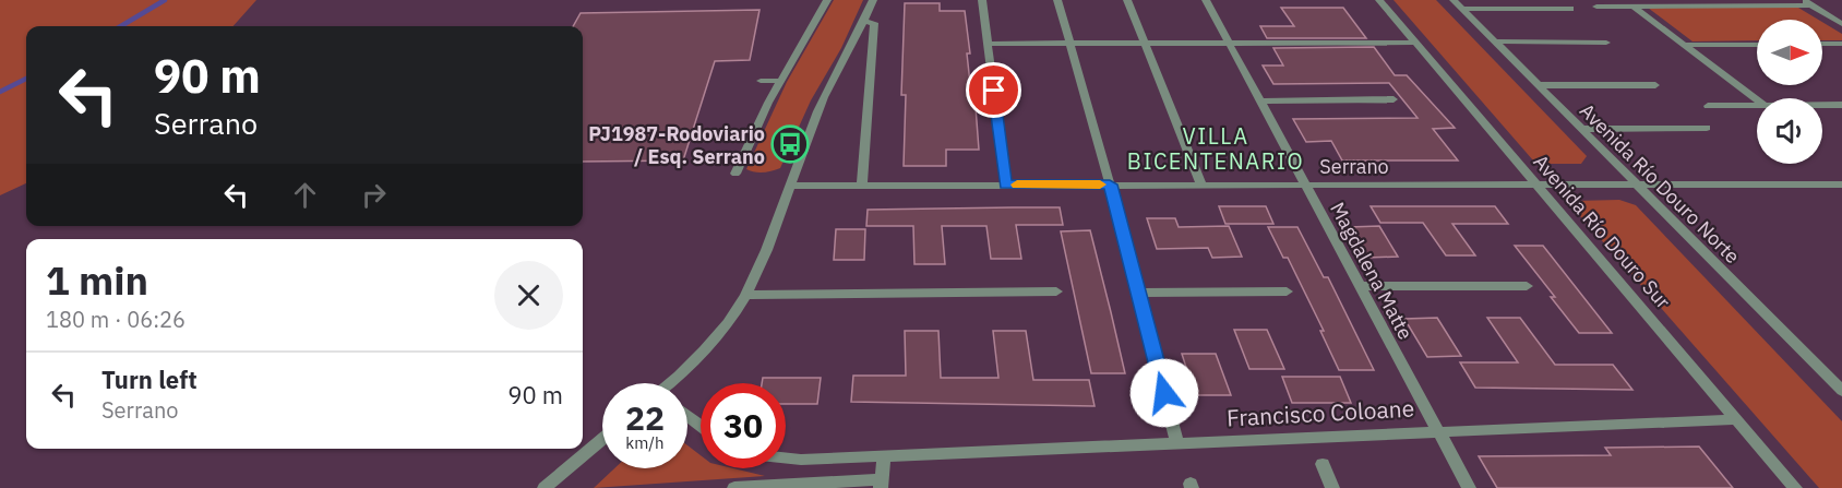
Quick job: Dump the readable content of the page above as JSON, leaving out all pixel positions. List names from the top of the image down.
{
  "streets": {
    "street": [
      "Serrano",
      "Avenida Río Douro Norte",
      "Avenida Río Douro Sur",
      "Magdalena Matte",
      "Francisco Coloane"
    ]
  },
  "crossings": [
    ["Serrano", "Avenida Río Douro Norte"],
    ["Serrano", "Avenida Río Douro Sur"],
    ["Serrano", "Magdalena Matte"],
    ["Avenida Río Douro Sur", "Francisco Coloane"],
    ["Magdalena Matte", "Francisco Coloane"]
  ],
  "districts": ["VILLA BICENTENARIO"],
  "places": {
    "bus stop": ["PJ1987-Rodoviario / Esq. Serrano"]
  },
  "north": "right",
  "page": {
    "turn": ["90 m", "Serrano"],
    "heading": ["1 min", "180 m · 06:26"],
    "list": [
      {
        "name": "Turn left",
        "note": "Serrano",
        "value": "90 m"
      }
    ],
    "speed": "22 km/h",
    "limit": "30"
  }
}
